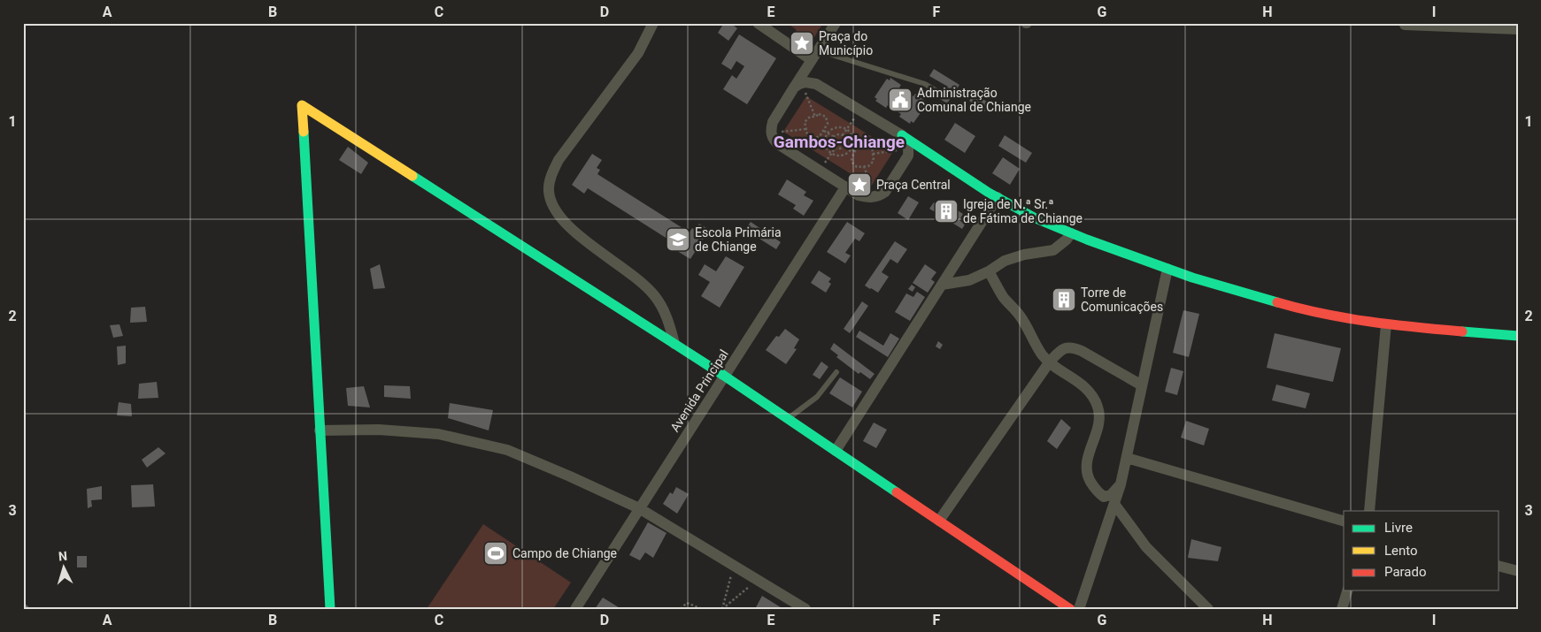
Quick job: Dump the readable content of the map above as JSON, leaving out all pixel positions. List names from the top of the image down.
{
  "streets": {
    "street": ["Avenida Principal"]
  },
  "districts": ["Gambos-Chiange"],
  "places": {
    "place": ["Praça do Município", "Praça Central"],
    "public building": ["Administração Comunal de Chiange"],
    "building": ["Igreja de N.ª Sr.ª de Fátima de Chiange", "Torre de Comunicações"],
    "school or university": ["Escola Primária de Chiange"],
    "sports": ["Campo de Chiange"]
  },
  "legend": ["Livre", "Lento", "Parado"],
  "north": "top",
  "grid": {
    "columns": [
      "A",
      "B",
      "C",
      "D",
      "E",
      "F",
      "G",
      "H",
      "I"
    ],
    "rows": ["1", "2", "3"]
  }
}
